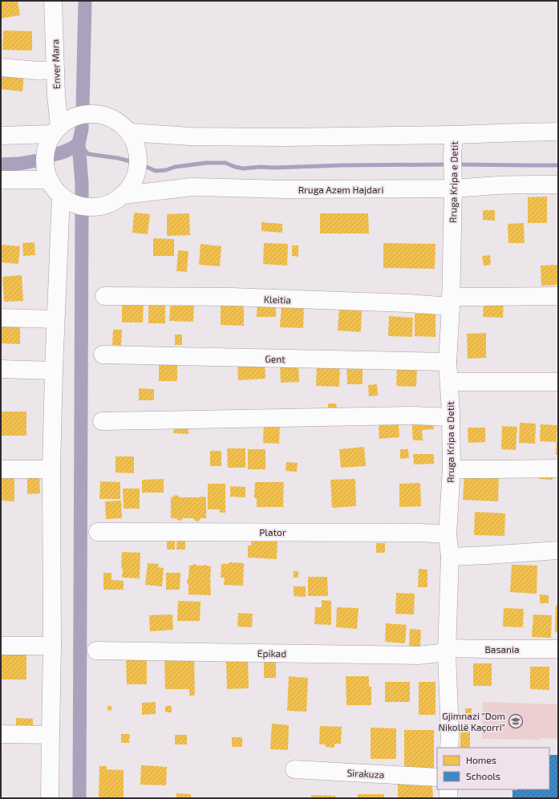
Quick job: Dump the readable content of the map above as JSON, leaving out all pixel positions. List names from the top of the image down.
{
  "streets": {
    "street": [
      "Enver Mara",
      "Rruga Kripa e Detit",
      "Rruga Azem Hajdari",
      "Kleitia",
      "Gent",
      "Plator",
      "Basania",
      "Epikad",
      "Sirakuza"
    ]
  },
  "crossings": [
    ["Enver Mara", "Rruga Azem Hajdari"],
    ["Rruga Kripa e Detit", "Rruga Azem Hajdari"],
    ["Rruga Kripa e Detit", "Kleitia"],
    ["Rruga Kripa e Detit", "Gent"],
    ["Rruga Kripa e Detit", "Plator"],
    ["Rruga Kripa e Detit", "Basania"],
    ["Rruga Kripa e Detit", "Epikad"],
    ["Basania", "Epikad"]
  ],
  "places": {
    "school or university": ["Gjimnazi \"Dom Nikollë Kaçorri\""]
  },
  "legend": ["Homes", "Schools"]
}
